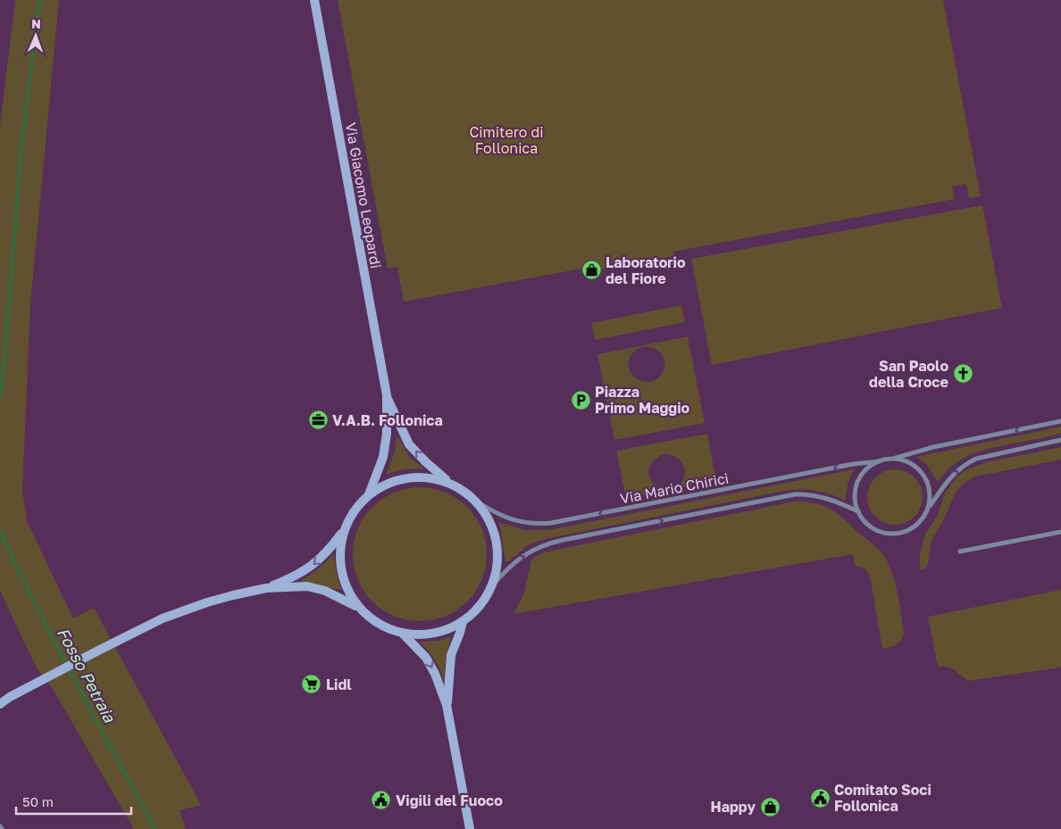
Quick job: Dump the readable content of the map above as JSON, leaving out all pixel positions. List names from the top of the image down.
{
  "streets": {
    "main road": ["Via Giacomo Leopardi"],
    "street": ["Via Mario Chirici"]
  },
  "crossings": [
    ["Via Giacomo Leopardi", "Via Mario Chirici"]
  ],
  "water": ["Fosso Petraia"],
  "parks": ["Cimitero di Follonica"],
  "places": {
    "shop": ["Laboratorio del Fiore", "Happy"],
    "church": ["San Paolo della Croce"],
    "parking": ["Piazza Primo Maggio"],
    "office": ["V.A.B. Follonica"],
    "supermarket": ["Lidl"],
    "public building": ["Comitato Soci Follonica", "Vigili del Fuoco"]
  },
  "scale_bar": "50 m",
  "north": "top"
}
